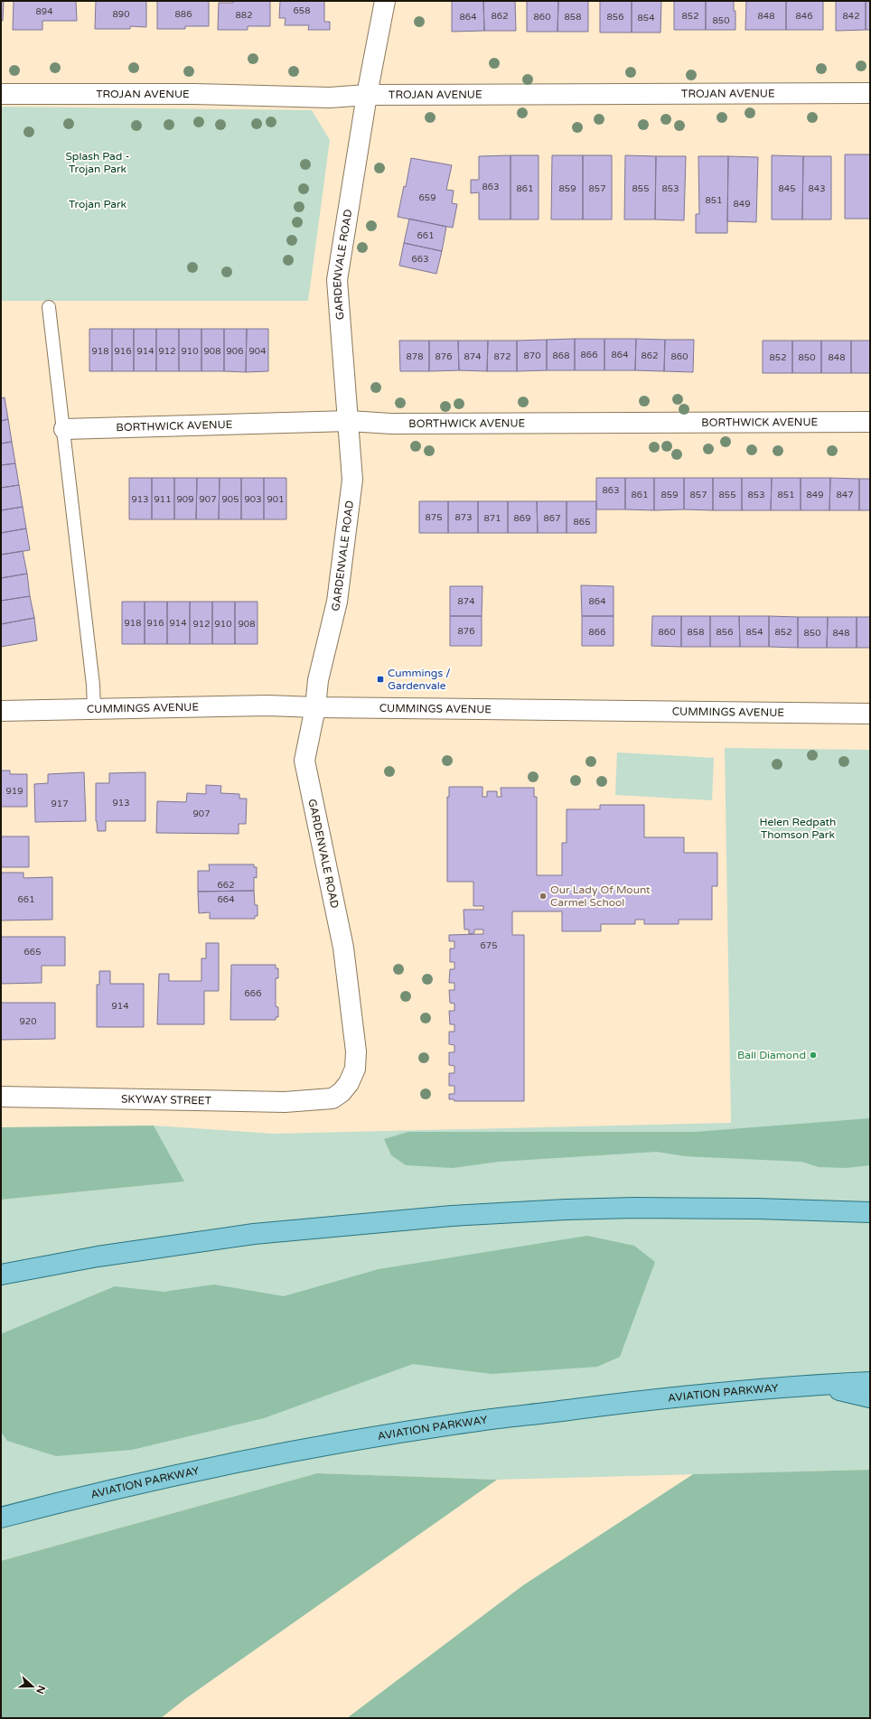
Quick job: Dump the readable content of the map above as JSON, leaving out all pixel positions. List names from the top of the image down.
{
  "streets": {
    "main road": ["AVIATION PARKWAY"],
    "street": [
      "TROJAN AVENUE",
      "GARDENVALE ROAD",
      "BORTHWICK AVENUE",
      "CUMMINGS AVENUE",
      "SKYWAY STREET"
    ]
  },
  "crossings": [
    ["TROJAN AVENUE", "GARDENVALE ROAD"],
    ["GARDENVALE ROAD", "BORTHWICK AVENUE"],
    ["GARDENVALE ROAD", "CUMMINGS AVENUE"],
    ["GARDENVALE ROAD", "SKYWAY STREET"]
  ],
  "parks": ["Splash Pad - Trojan Park", "Trojan Park", "Helen Redpath Thomson Park"],
  "places": {
    "transit": ["Cummings / Gardenvale"],
    "other": ["Our Lady Of Mount Carmel School", "Ball Diamond"]
  },
  "house_numbers": [
    "658",
    "894",
    "890",
    "886",
    "882",
    "862",
    "852",
    "848",
    "846",
    "842",
    "864",
    "860",
    "858",
    "856",
    "854",
    "850",
    "863",
    "861",
    "859",
    "857",
    "855",
    "853",
    "845",
    "843",
    "659",
    "851",
    "849",
    "661",
    "663",
    "918",
    "916",
    "914",
    "912",
    "910",
    "908",
    "906",
    "904",
    "866",
    "864",
    "870",
    "868",
    "862",
    "878",
    "876",
    "874",
    "872",
    "860",
    "852",
    "850",
    "848",
    "863",
    "861",
    "859",
    "857",
    "855",
    "853",
    "851",
    "849",
    "847",
    "913",
    "911",
    "909",
    "907",
    "905",
    "903",
    "901",
    "875",
    "873",
    "871",
    "869",
    "867",
    "865",
    "874",
    "864",
    "918",
    "916",
    "914",
    "912",
    "910",
    "908",
    "876",
    "866",
    "860",
    "858",
    "856",
    "854",
    "852",
    "850",
    "848",
    "919",
    "913",
    "917",
    "907",
    "662",
    "661",
    "664",
    "675",
    "665",
    "666",
    "914",
    "920"
  ],
  "north": "right"
}
